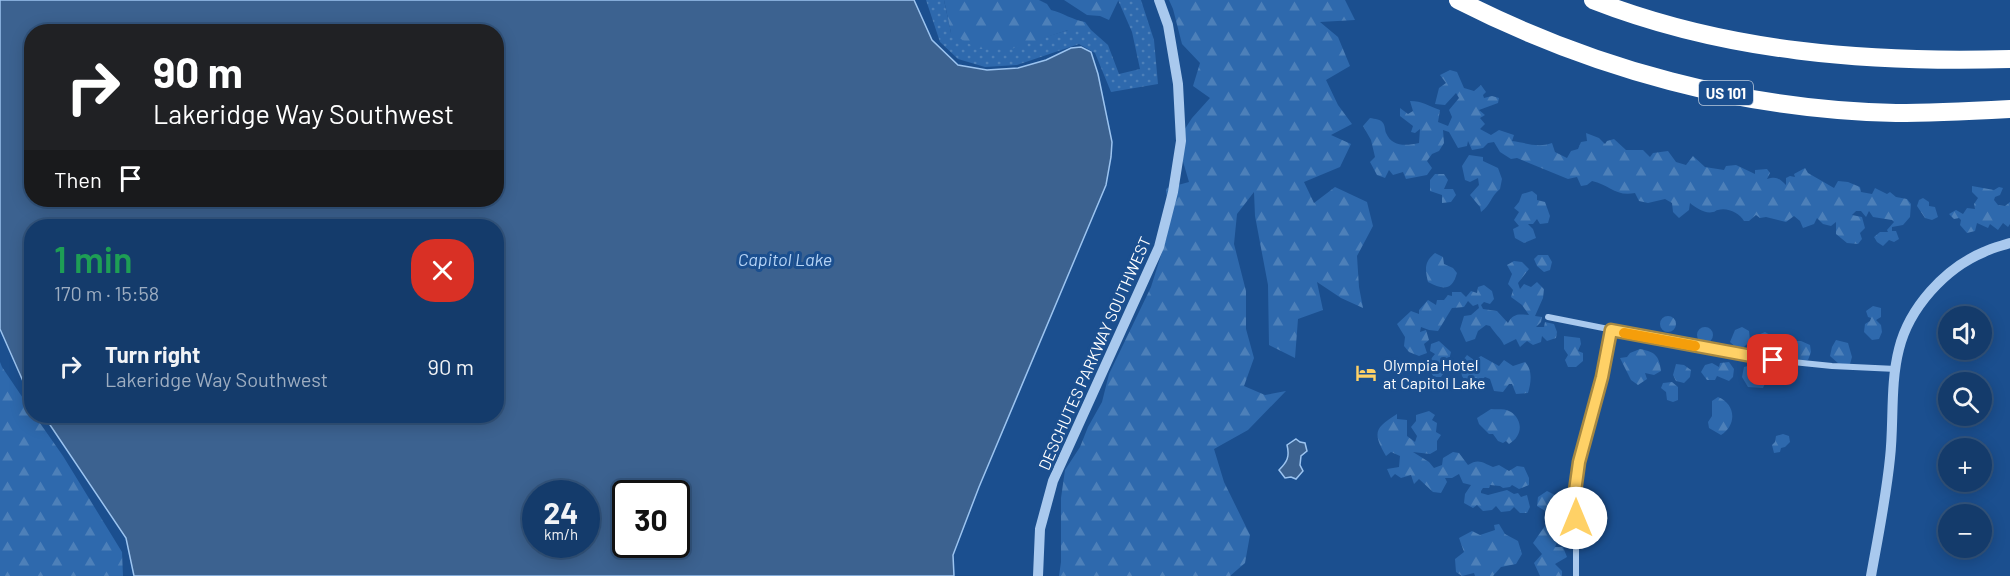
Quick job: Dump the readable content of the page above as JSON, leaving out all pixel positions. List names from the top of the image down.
{
  "streets": {
    "highway": ["US 101"],
    "street": ["DESCHUTES PARKWAY SOUTHWEST"]
  },
  "water": ["Capitol Lake"],
  "places": {
    "hotel": ["Olympia Hotel at Capitol Lake"]
  },
  "page": {
    "turn": ["90 m", "Lakeridge Way Southwest"],
    "then": "Then",
    "heading": ["1 min", "170 m · 15:58"],
    "map_buttons": ["+", "−"],
    "list": [
      {
        "name": "Turn right",
        "note": "Lakeridge Way Southwest",
        "value": "90 m"
      }
    ],
    "speed": "24 km/h",
    "limit": "30"
  }
}
